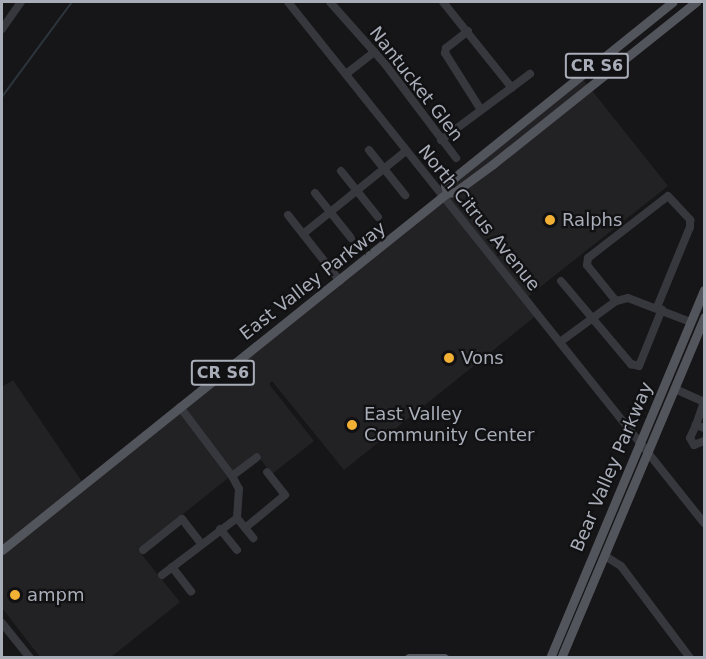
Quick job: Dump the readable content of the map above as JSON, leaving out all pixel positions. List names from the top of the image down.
{
  "streets": {
    "main road": ["CR S6", "East Valley Parkway", "Bear Valley Parkway"],
    "street": ["Nantucket Glen", "North Citrus Avenue"]
  },
  "crossings": [
    ["North Citrus Avenue", "East Valley Parkway"],
    ["North Citrus Avenue", "Bear Valley Parkway"]
  ],
  "places": [
    "Ralphs",
    "Vons",
    "East Valley Community Center",
    "ampm"
  ]
}
